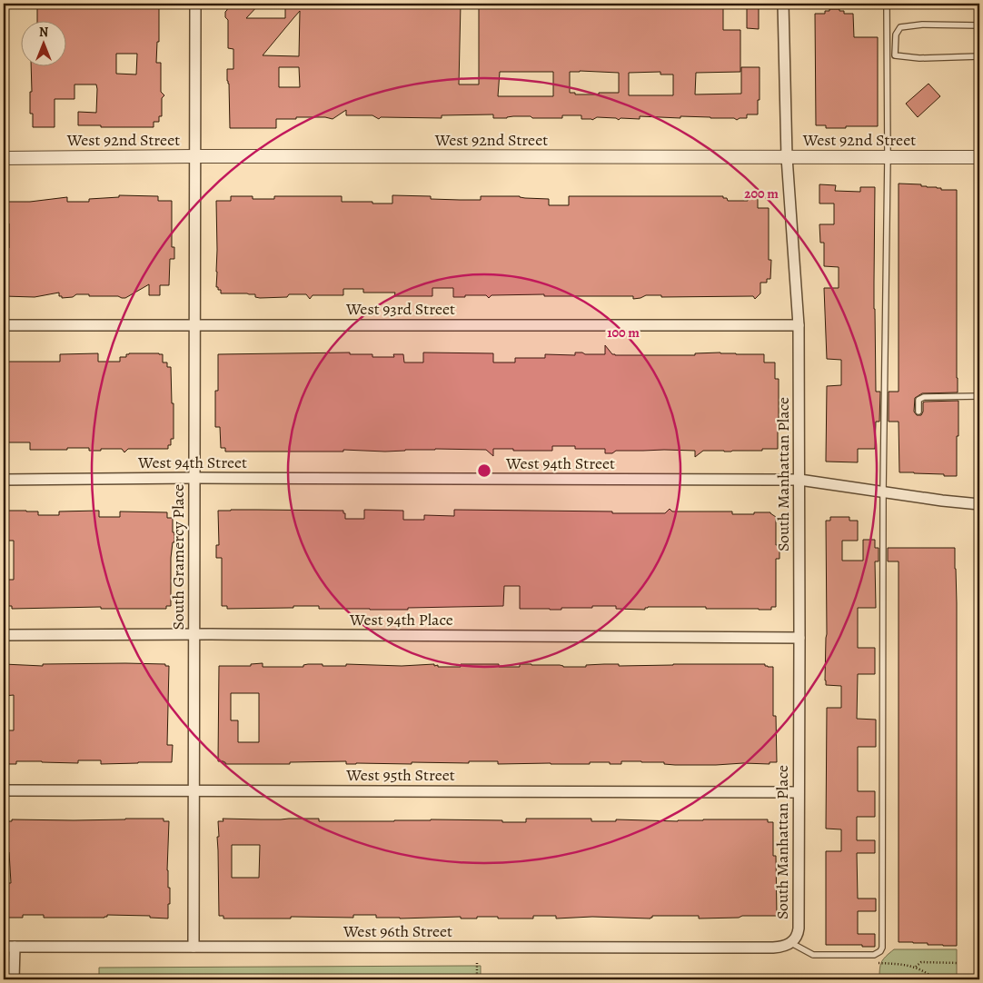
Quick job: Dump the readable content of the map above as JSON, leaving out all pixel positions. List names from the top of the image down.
{
  "streets": {
    "street": [
      "West 92nd Street",
      "West 93rd Street",
      "West 94th Street",
      "South Manhattan Place",
      "South Gramercy Place",
      "West 94th Place",
      "West 95th Street",
      "West 96th Street"
    ]
  },
  "crossings": [
    ["West 92nd Street", "South Manhattan Place"],
    ["West 92nd Street", "South Gramercy Place"],
    ["West 93rd Street", "South Manhattan Place"],
    ["West 93rd Street", "South Gramercy Place"],
    ["West 94th Street", "South Manhattan Place"],
    ["West 94th Street", "South Gramercy Place"],
    ["South Manhattan Place", "West 94th Place"],
    ["South Manhattan Place", "West 95th Street"],
    ["South Manhattan Place", "West 96th Street"],
    ["South Gramercy Place", "West 94th Place"],
    ["South Gramercy Place", "West 95th Street"],
    ["South Gramercy Place", "West 96th Street"]
  ],
  "north": "top",
  "rings": ["200 m", "100 m"]
}
